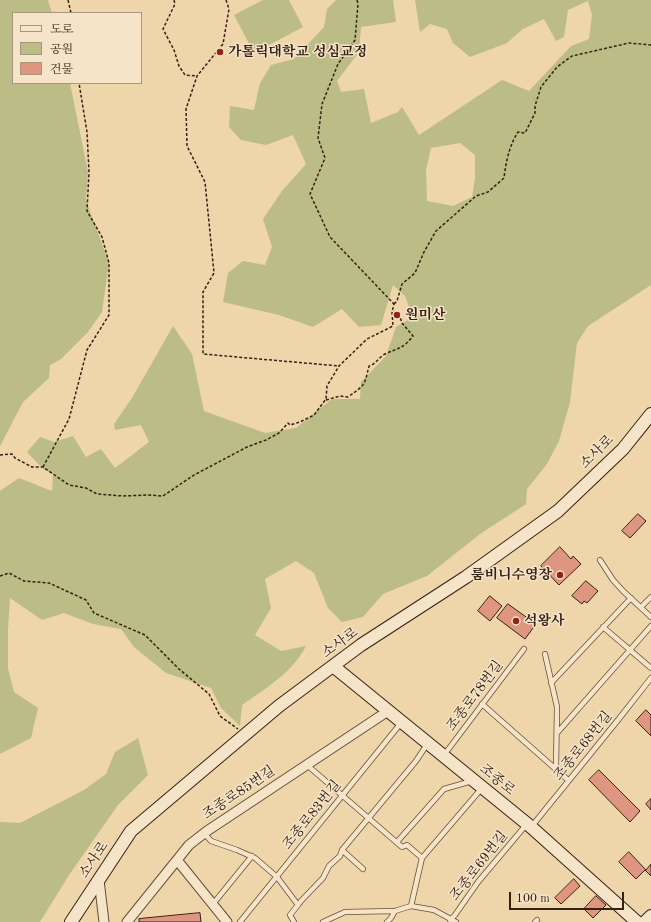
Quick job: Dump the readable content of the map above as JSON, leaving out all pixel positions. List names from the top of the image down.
{
  "streets": {
    "street": ["소사로", "조종로", "조종로85번길"],
    "lane": [
      "조종로78번길",
      "조종로68번길",
      "조종로83번길",
      "조종로69번길"
    ]
  },
  "crossings": [
    ["소사로", "조종로"],
    ["조종로78번길", "조종로"],
    ["조종로68번길", "조종로"],
    ["조종로68번길", "조종로69번길"],
    ["조종로", "조종로85번길"],
    ["조종로", "조종로83번길"],
    ["조종로", "조종로69번길"]
  ],
  "places": [
    "가톨릭대학교 성심교정",
    "원미산",
    "룸비니수영장",
    "석왕사"
  ],
  "legend": ["도로", "공원", "건물"],
  "scale_bar": "100 m"
}
